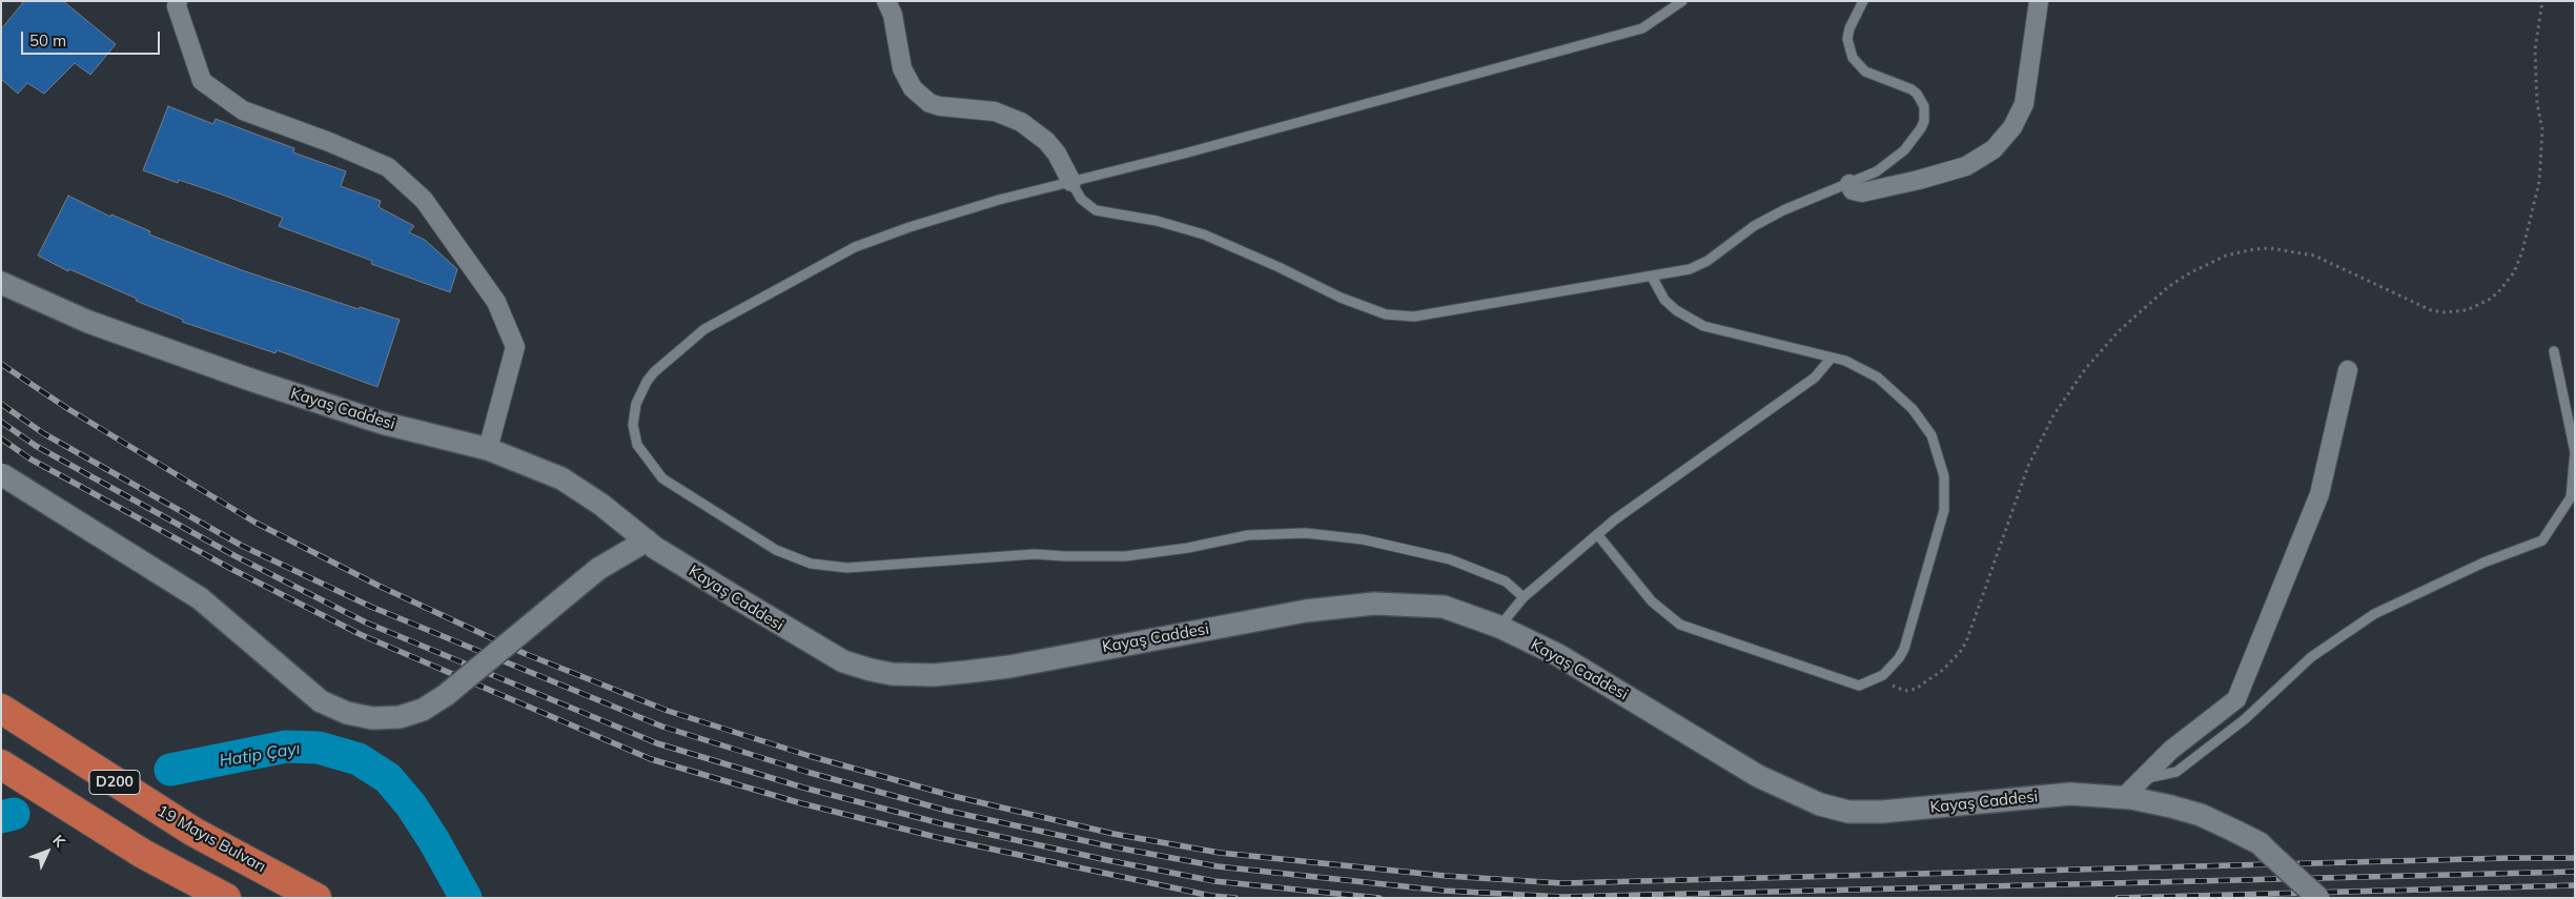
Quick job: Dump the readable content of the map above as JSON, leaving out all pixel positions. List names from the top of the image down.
{
  "streets": {
    "highway": ["D200", "19 Mayıs Bulvarı"],
    "street": ["Kayaş Caddesi"]
  },
  "water": ["Hatip Çayı"],
  "scale_bar": "50 m",
  "north": "top right"
}
